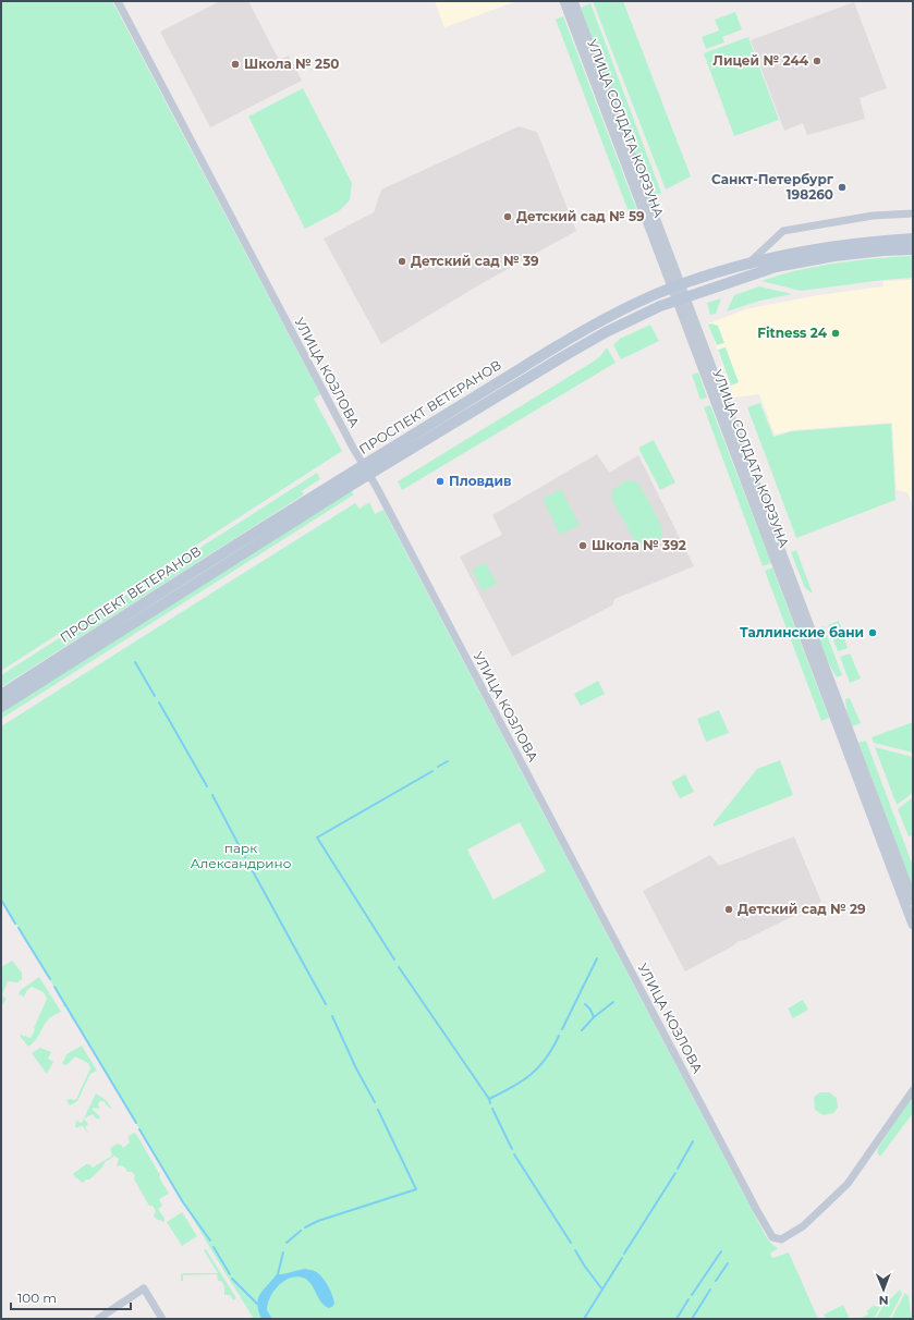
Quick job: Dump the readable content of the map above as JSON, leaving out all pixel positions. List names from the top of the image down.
{
  "streets": {
    "main road": ["ПРОСПЕКТ ВЕТЕРАНОВ"],
    "street": ["УЛИЦА СОЛДАТА КОРЗУНА", "УЛИЦА КОЗЛОВА"]
  },
  "crossings": [
    ["УЛИЦА СОЛДАТА КОРЗУНА", "ПРОСПЕКТ ВЕТЕРАНОВ"],
    ["УЛИЦА КОЗЛОВА", "ПРОСПЕКТ ВЕТЕРАНОВ"]
  ],
  "parks": ["парк Александрино"],
  "places": [
    "Лицей № 244",
    "Школа № 250",
    "Санкт-Петербург 198260",
    "Детский сад № 59",
    "Детский сад № 39",
    "Fitness 24",
    "Пловдив",
    "Школа № 392",
    "Таллинские бани",
    "Детский сад № 29"
  ],
  "scale_bar": "100 m",
  "north": "bottom"
}
